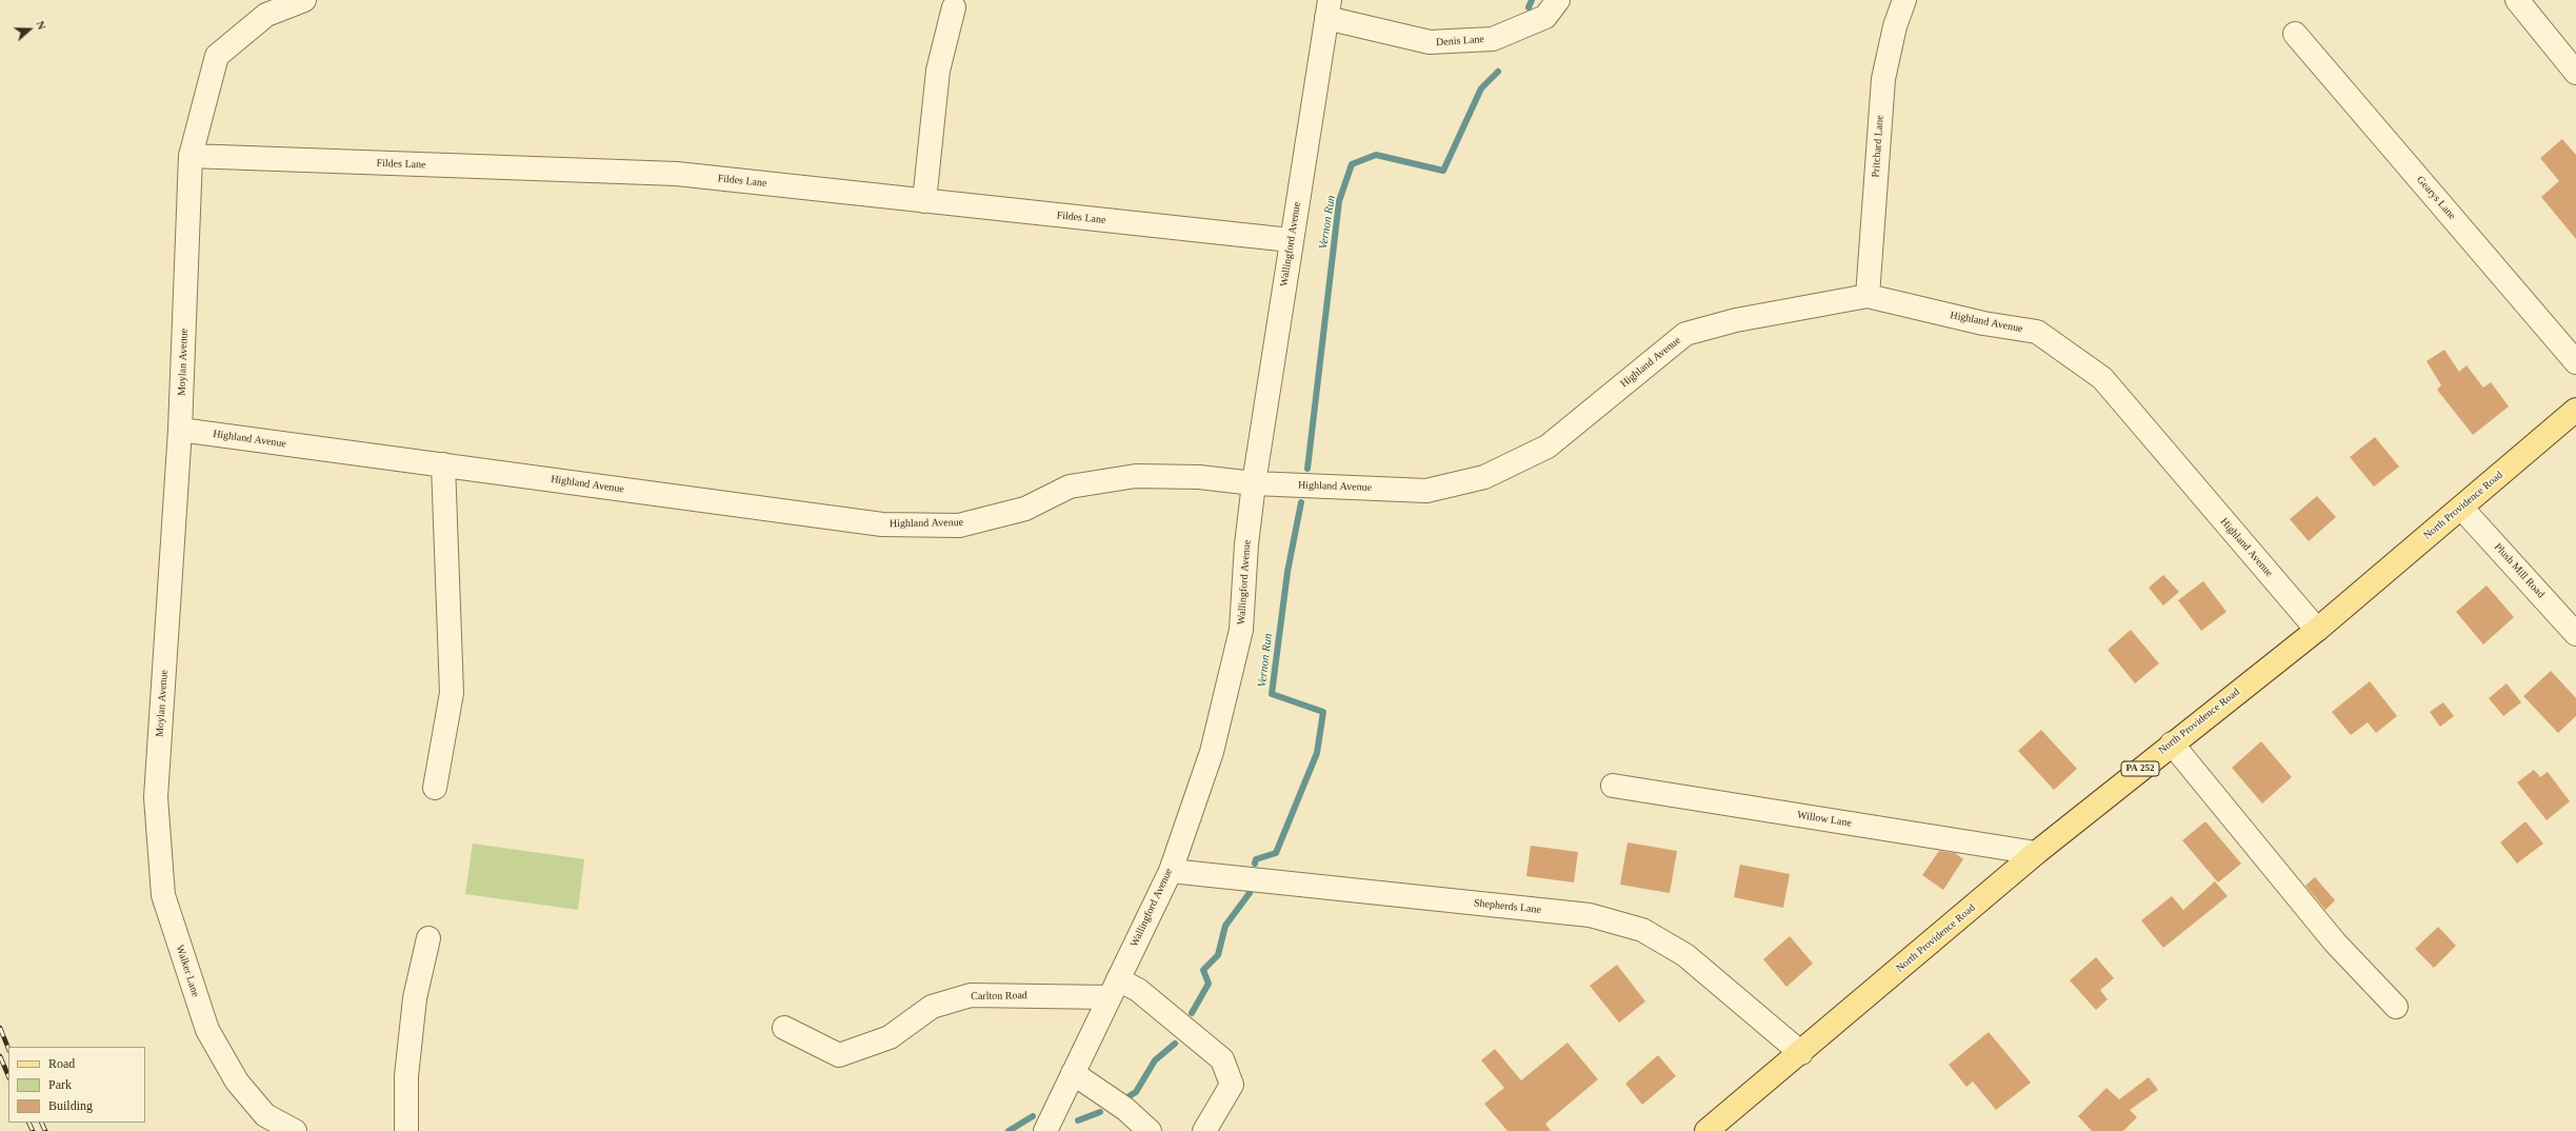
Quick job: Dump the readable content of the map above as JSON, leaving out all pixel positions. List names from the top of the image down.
{
  "streets": {
    "main road": ["North Providence Road", "PA 252"],
    "street": [
      "Denis Lane",
      "Pritchard Lane",
      "Fildes Lane",
      "Gearys Lane",
      "Wallingford Avenue",
      "Highland Avenue",
      "Moylan Avenue",
      "Plush Mill Road",
      "Willow Lane",
      "Shepherds Lane",
      "Walker Lane",
      "Carlton Road"
    ]
  },
  "crossings": [
    ["Denis Lane", "Wallingford Avenue"],
    ["Pritchard Lane", "Highland Avenue"],
    ["Fildes Lane", "Wallingford Avenue"],
    ["Fildes Lane", "Moylan Avenue"],
    ["Wallingford Avenue", "Highland Avenue"],
    ["Wallingford Avenue", "Shepherds Lane"],
    ["Wallingford Avenue", "Carlton Road"],
    ["Highland Avenue", "Moylan Avenue"],
    ["Highland Avenue", "North Providence Road"],
    ["Moylan Avenue", "Walker Lane"],
    ["North Providence Road", "Plush Mill Road"],
    ["North Providence Road", "Willow Lane"],
    ["North Providence Road", "Shepherds Lane"]
  ],
  "water": ["Vernon Run"],
  "legend": ["Road", "Park", "Building"],
  "north": "right"
}
